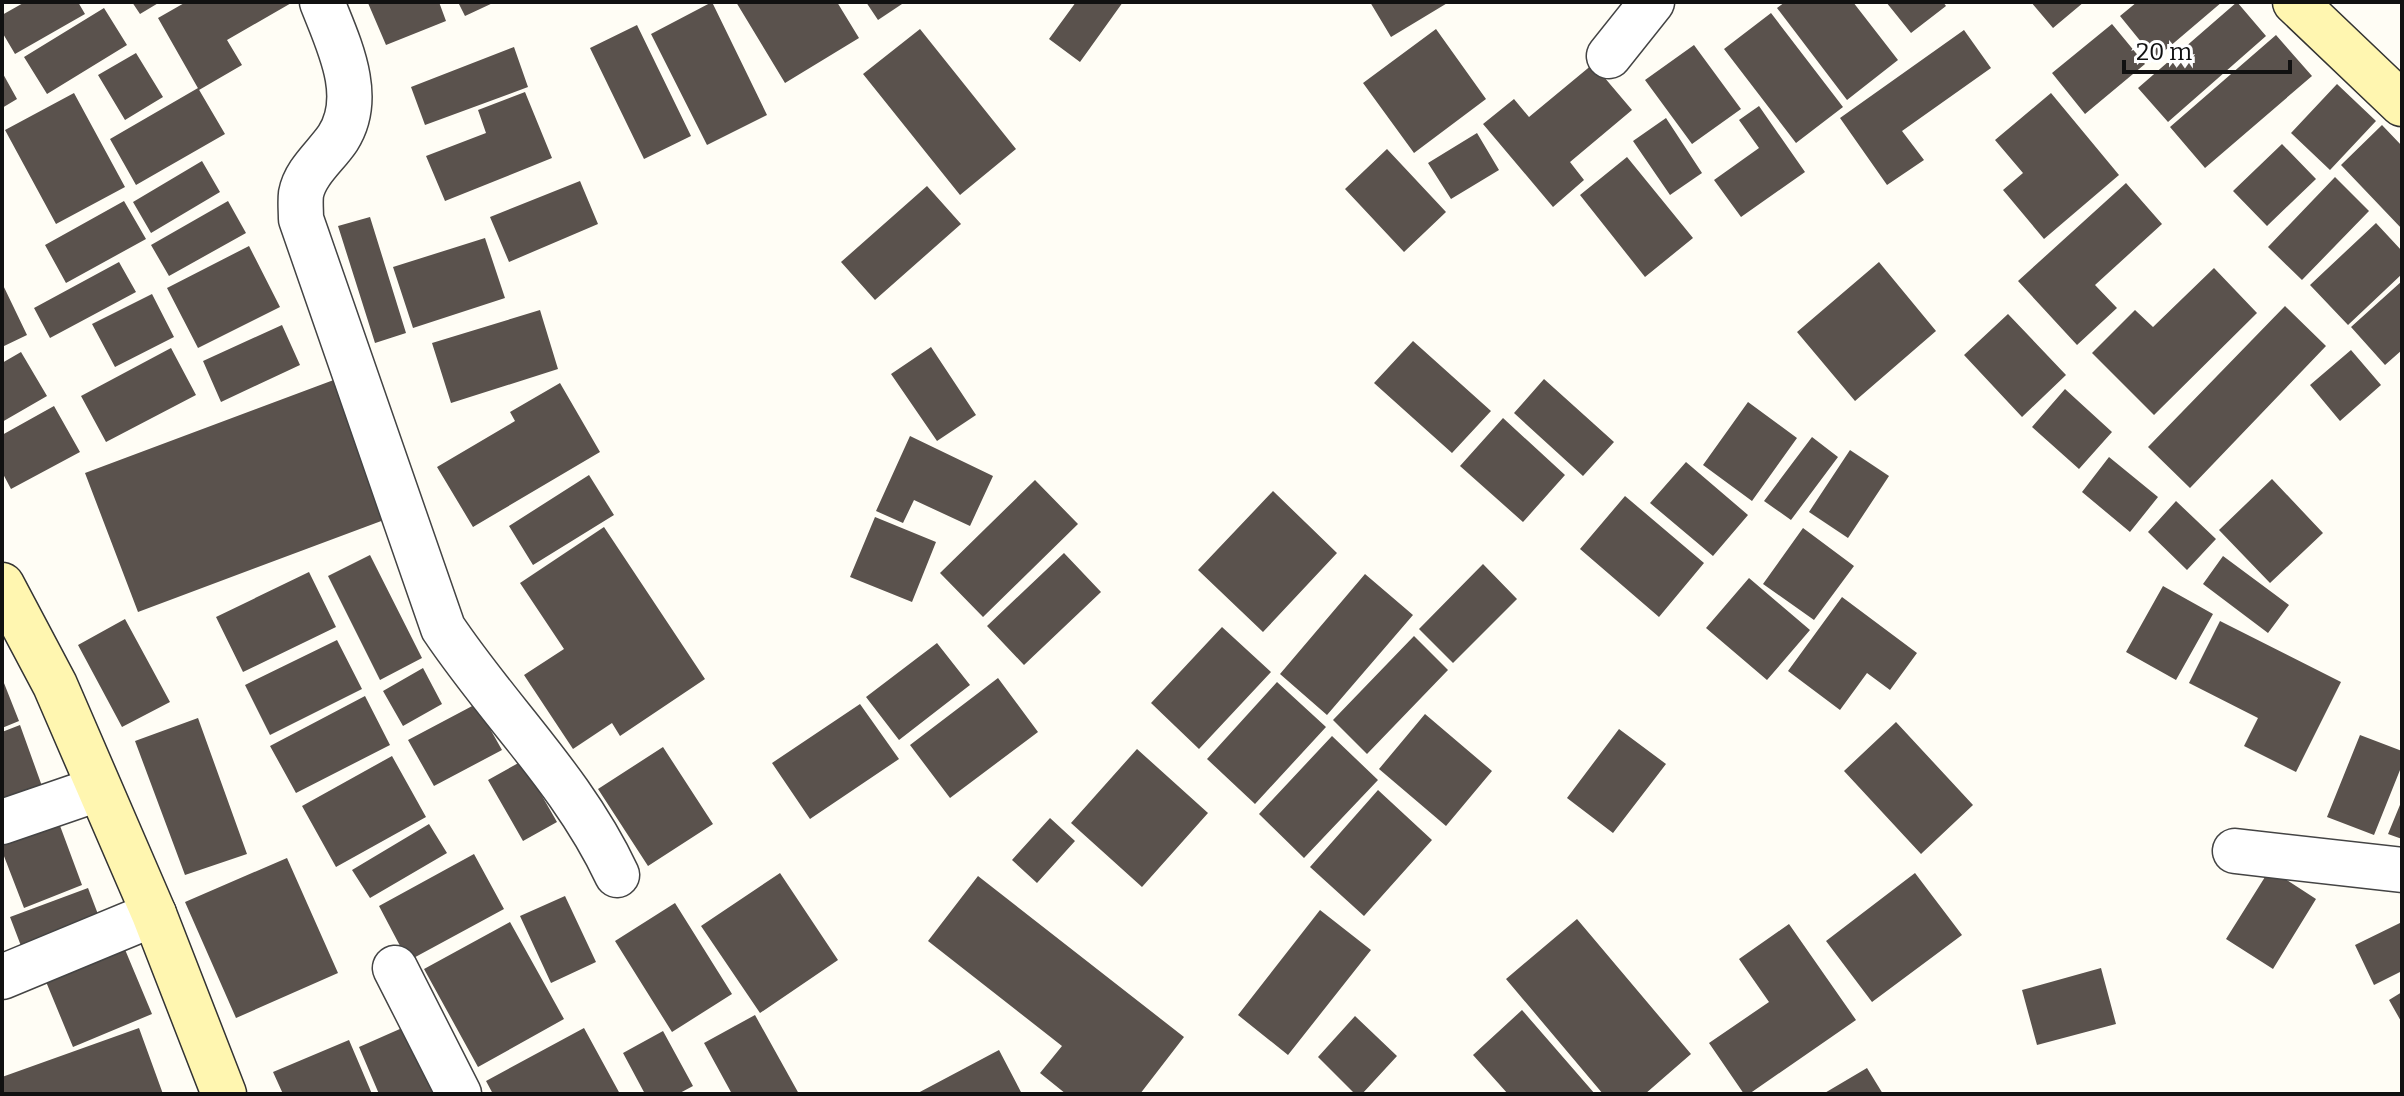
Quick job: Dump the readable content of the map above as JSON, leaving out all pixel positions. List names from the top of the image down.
{
  "scale_bar": "20 m"
}
